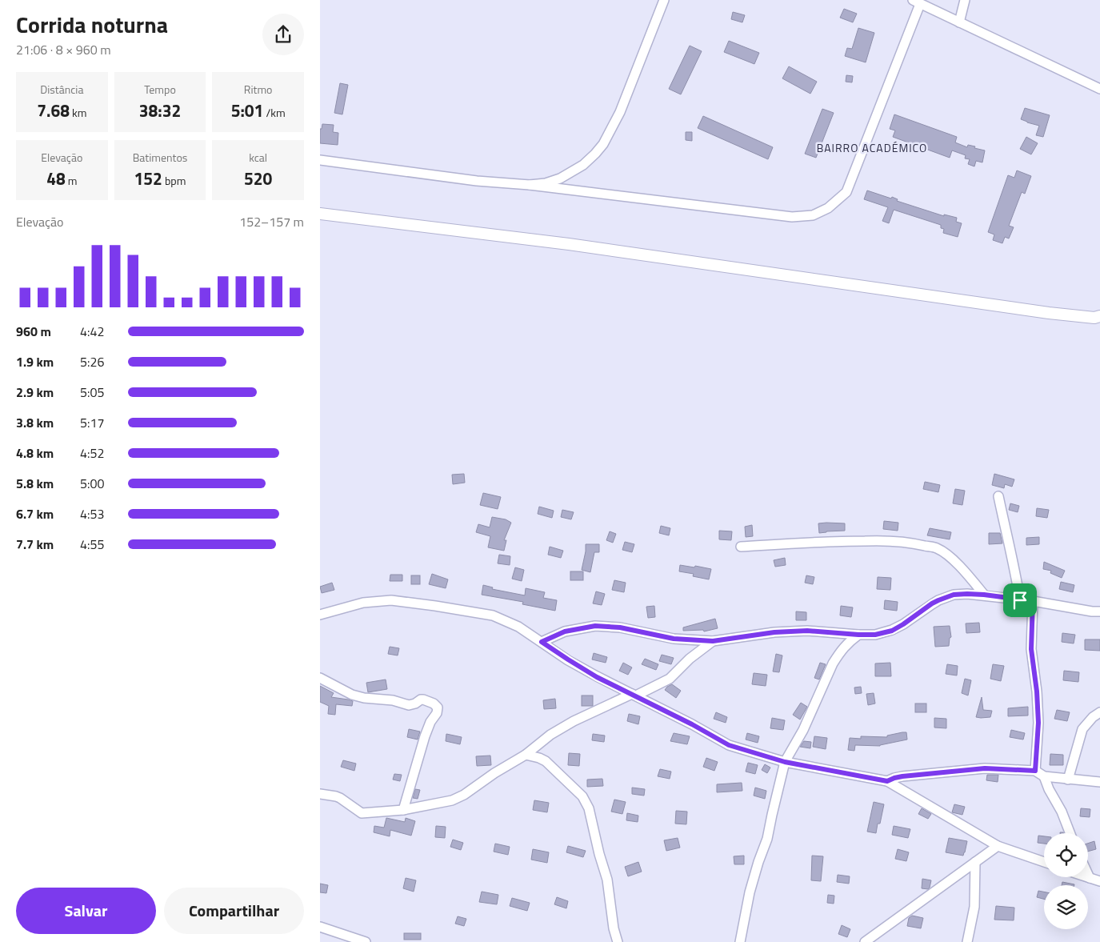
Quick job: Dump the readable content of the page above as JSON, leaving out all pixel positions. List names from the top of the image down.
{
  "districts": ["BAIRRO ACADÉMICO"],
  "page": {
    "heading": ["Corrida noturna", "21:06 · 8 × 960 m"],
    "stats": [
      ["Distância", "7.68 km"],
      ["Tempo", "38:32"],
      ["Ritmo", "5:01 /km"],
      ["Elevação", "48 m"],
      ["Batimentos", "152 bpm"],
      ["kcal", "520"]
    ],
    "chart": ["Elevação", "152–157 m"],
    "list": [
      {
        "name": "960 m",
        "note": "4:42"
      },
      {
        "name": "1.9 km",
        "note": "5:26"
      },
      {
        "name": "2.9 km",
        "note": "5:05"
      },
      {
        "name": "3.8 km",
        "note": "5:17"
      },
      {
        "name": "4.8 km",
        "note": "4:52"
      },
      {
        "name": "5.8 km",
        "note": "5:00"
      },
      {
        "name": "6.7 km",
        "note": "4:53"
      },
      {
        "name": "7.7 km",
        "note": "4:55"
      }
    ],
    "buttons": ["Salvar", "Compartilhar"]
  }
}
